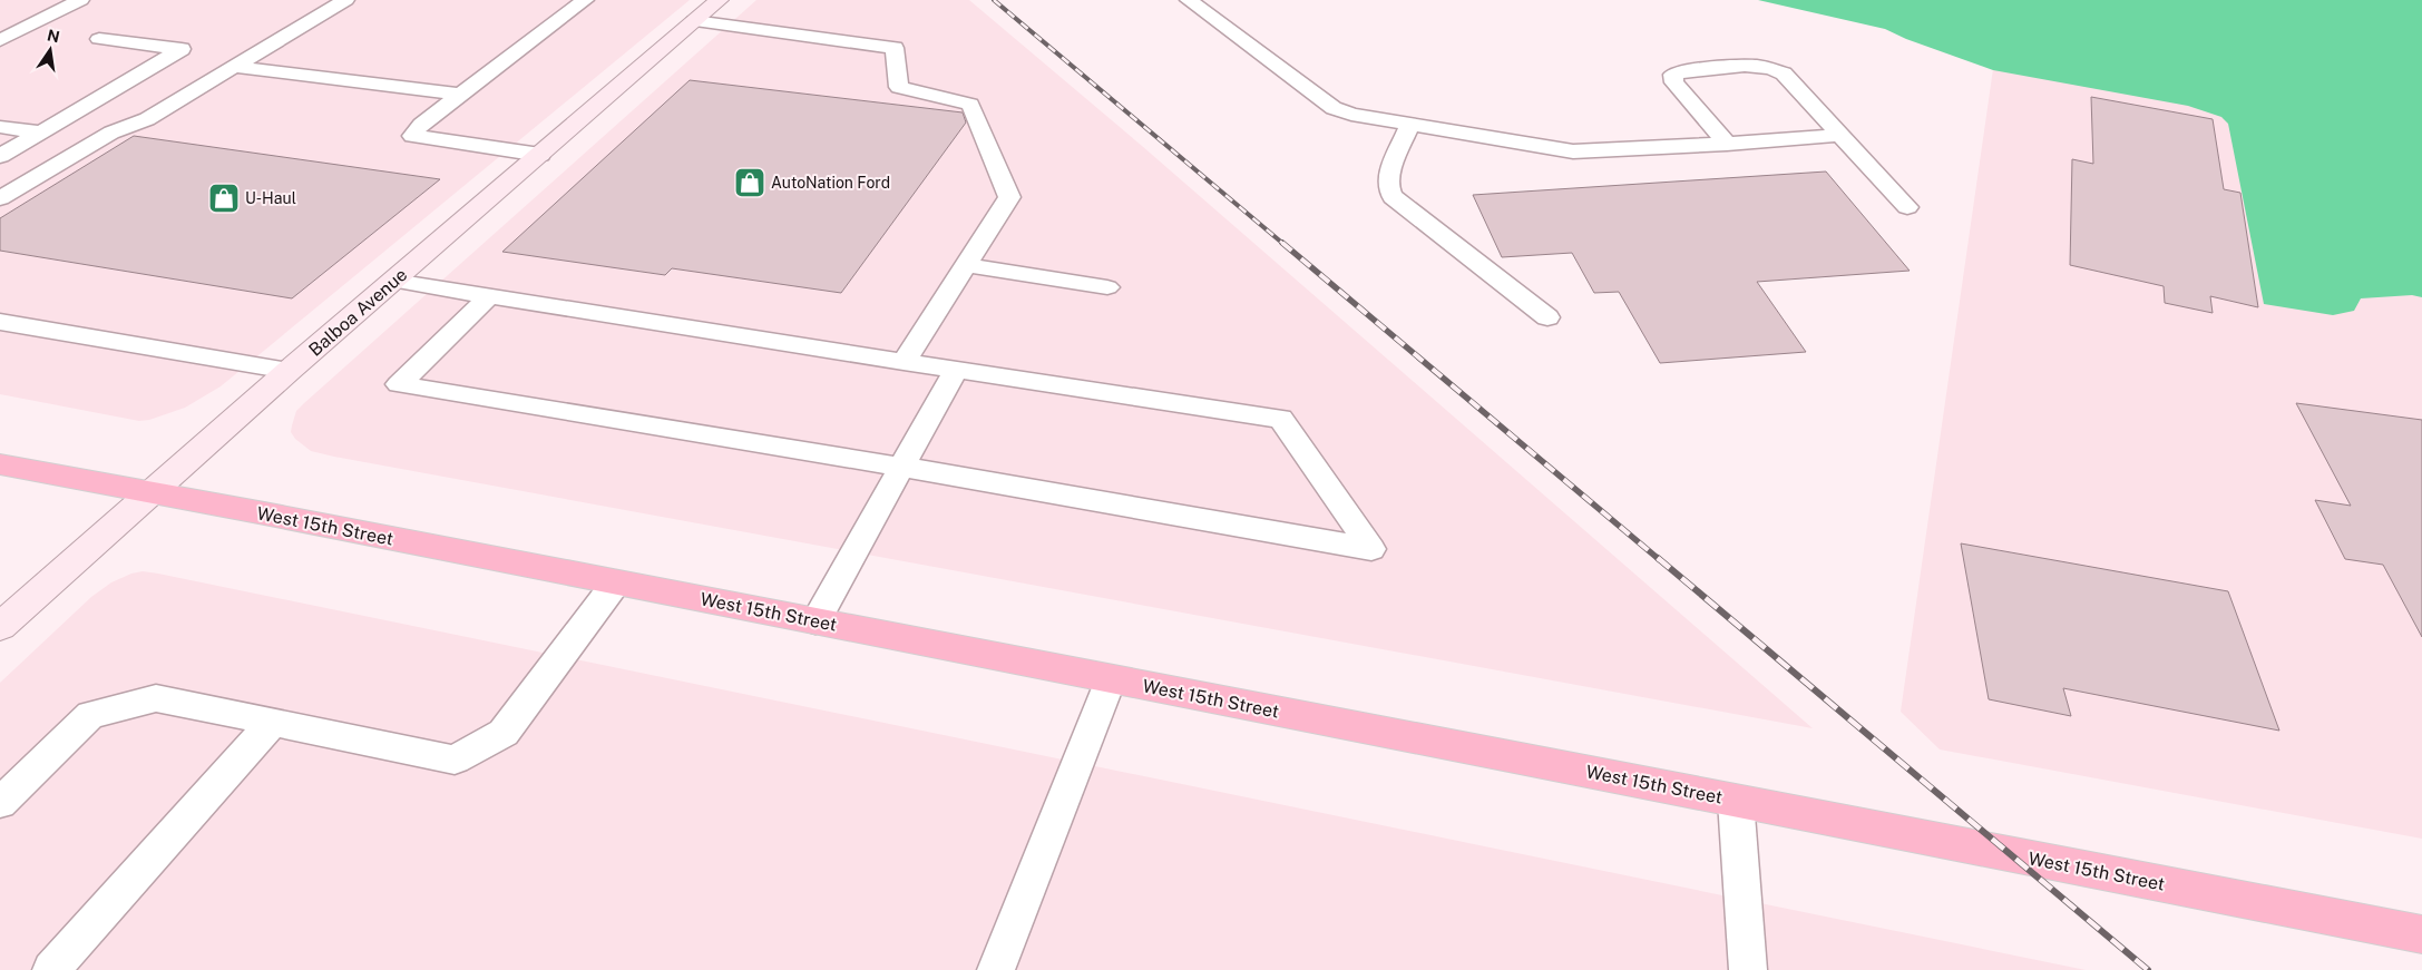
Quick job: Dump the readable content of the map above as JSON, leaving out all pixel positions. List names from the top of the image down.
{
  "streets": {
    "highway": ["West 15th Street"],
    "street": ["Balboa Avenue"]
  },
  "crossings": [
    ["Balboa Avenue", "West 15th Street"]
  ],
  "places": {
    "shop": ["AutoNation Ford", "U-Haul"]
  },
  "north": "top"
}
